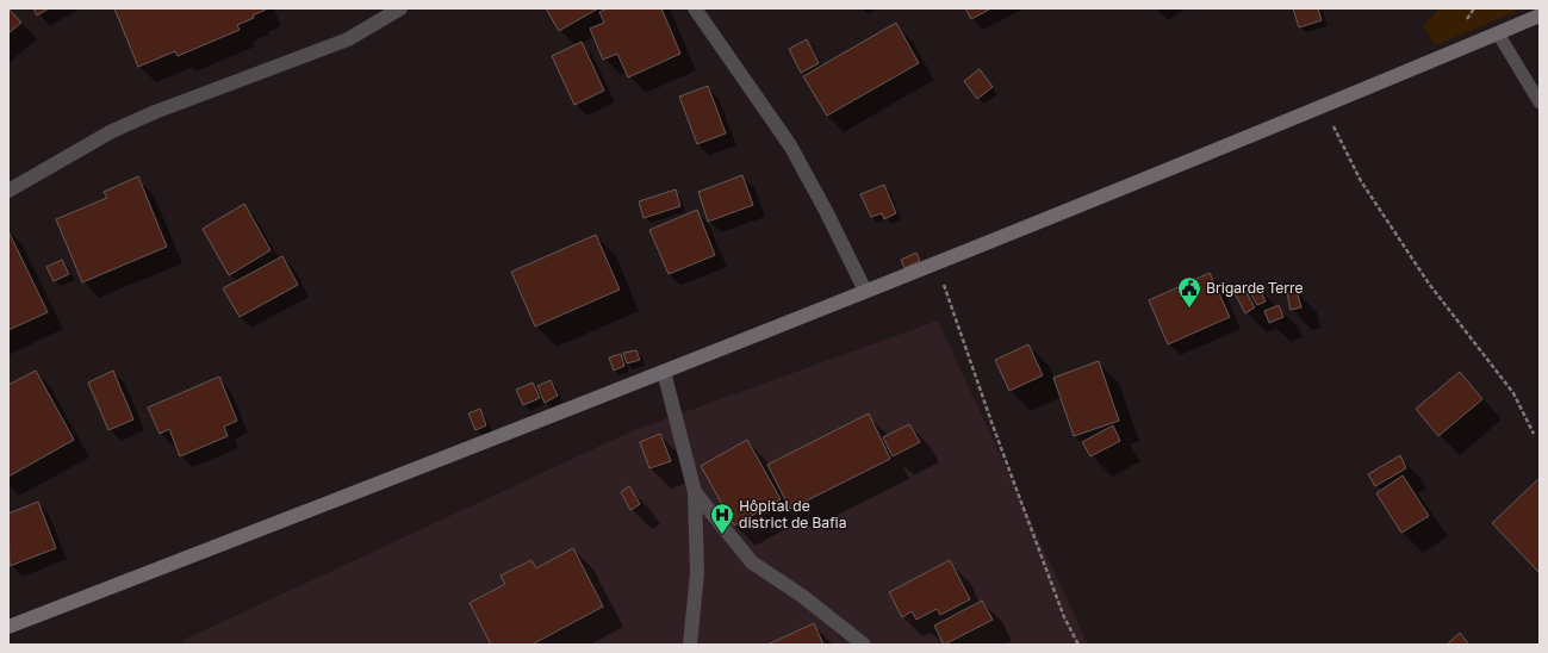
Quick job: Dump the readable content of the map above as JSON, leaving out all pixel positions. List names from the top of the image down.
{
  "places": {
    "public building": ["Brigarde Terre"],
    "hospital": ["Hôpital de district de Bafia"]
  }
}
